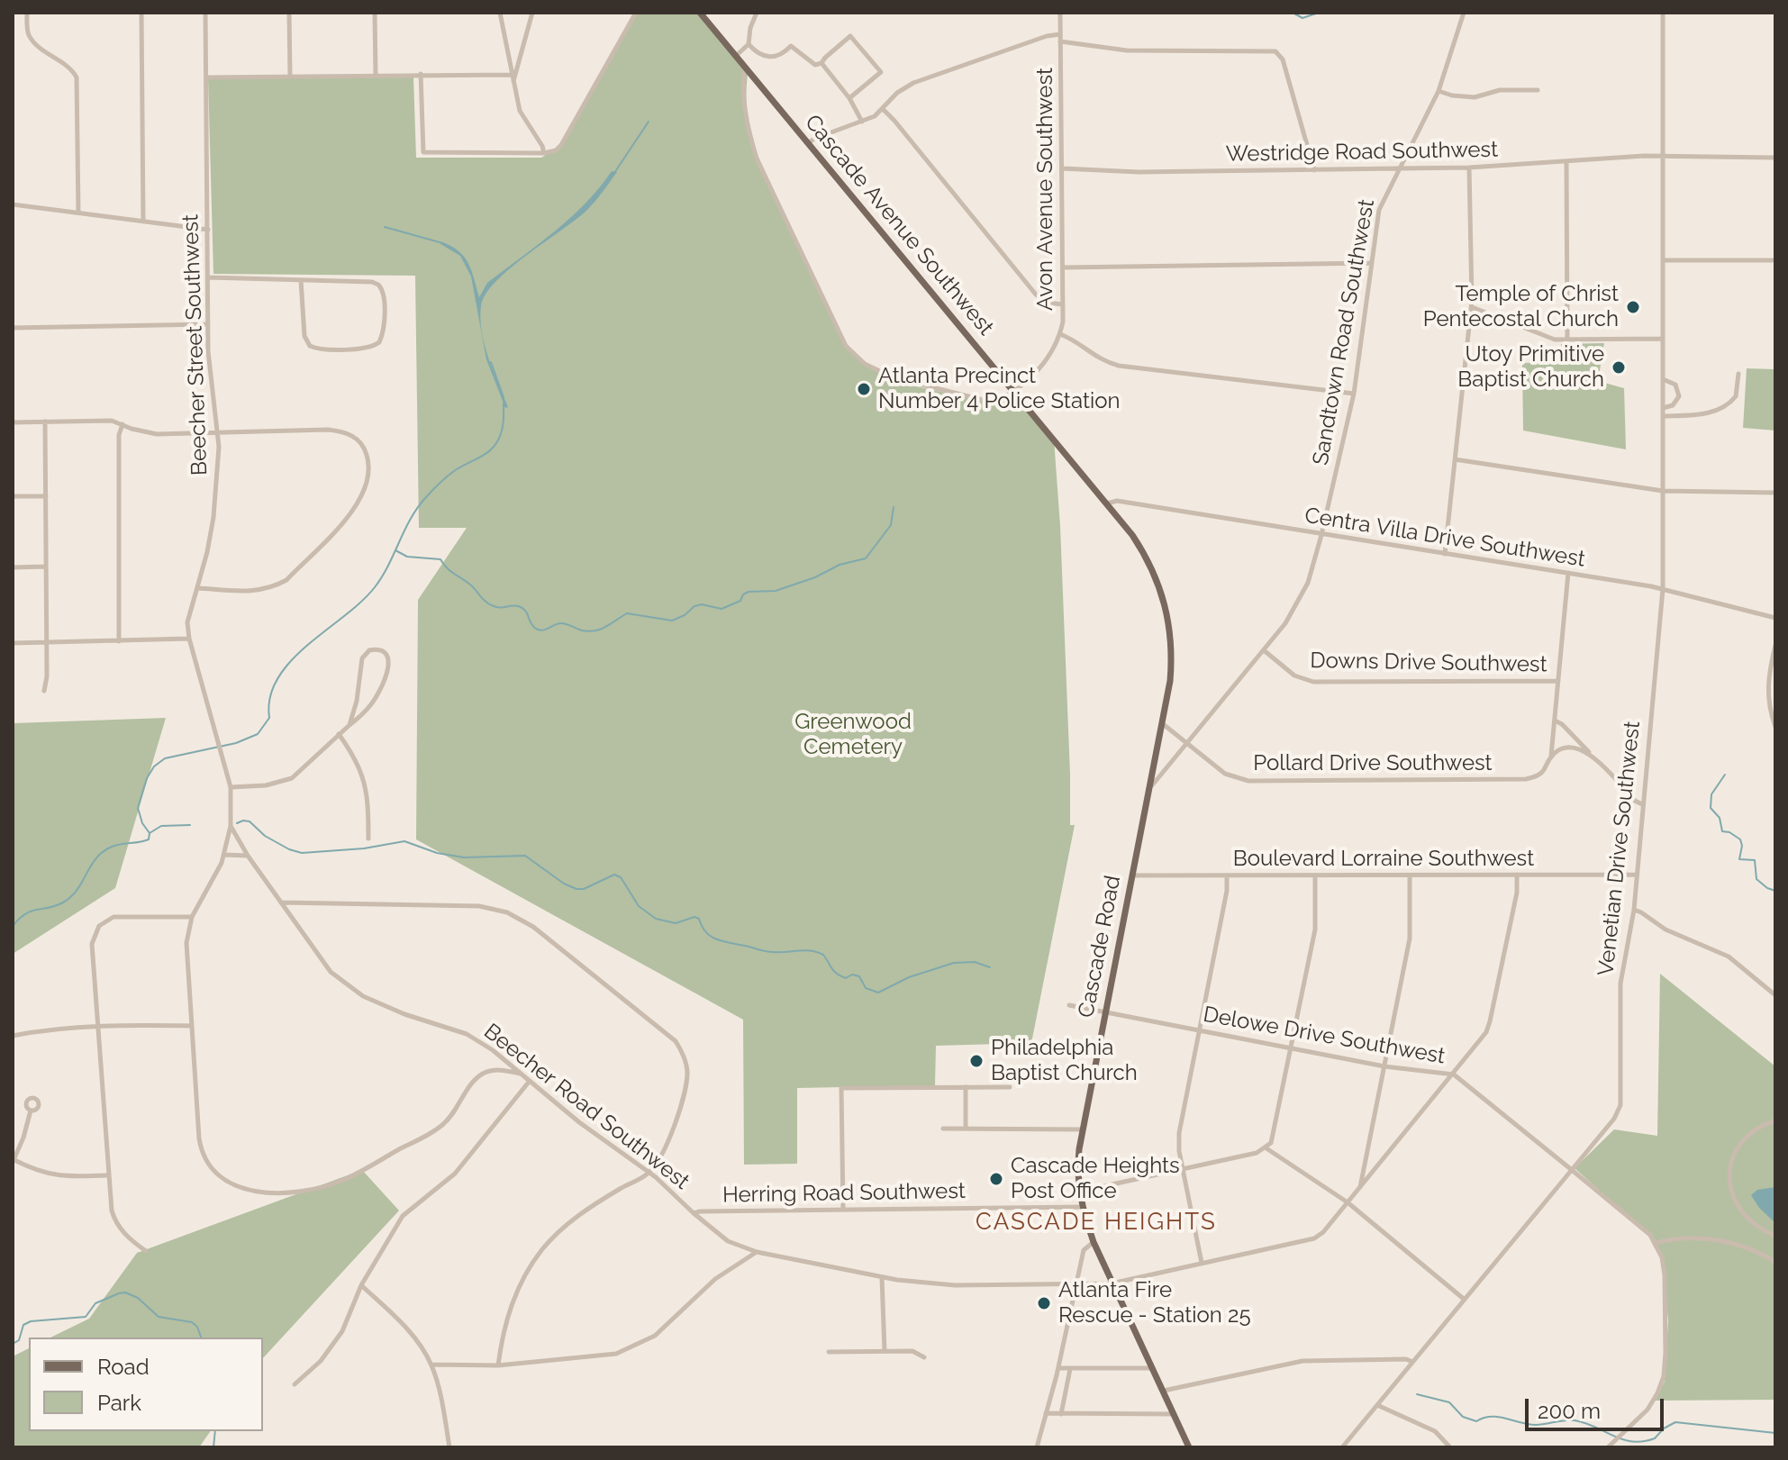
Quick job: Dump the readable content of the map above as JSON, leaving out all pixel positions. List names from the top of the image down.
{
  "streets": {
    "main road": ["Cascade Avenue Southwest", "Cascade Road"],
    "street": [
      "Westridge Road Southwest",
      "Avon Avenue Southwest",
      "Sandtown Road Southwest",
      "Beecher Street Southwest",
      "Centra Villa Drive Southwest",
      "Downs Drive Southwest",
      "Pollard Drive Southwest",
      "Venetian Drive Southwest",
      "Boulevard Lorraine Southwest",
      "Delowe Drive Southwest",
      "Beecher Road Southwest",
      "Herring Road Southwest"
    ]
  },
  "crossings": [
    ["Westridge Road Southwest", "Avon Avenue Southwest"],
    ["Westridge Road Southwest", "Sandtown Road Southwest"],
    ["Westridge Road Southwest", "Venetian Drive Southwest"],
    ["Avon Avenue Southwest", "Cascade Avenue Southwest"],
    ["Cascade Avenue Southwest", "Centra Villa Drive Southwest"],
    ["Cascade Avenue Southwest", "Pollard Drive Southwest"],
    ["Cascade Avenue Southwest", "Cascade Road"],
    ["Sandtown Road Southwest", "Centra Villa Drive Southwest"],
    ["Sandtown Road Southwest", "Downs Drive Southwest"],
    ["Sandtown Road Southwest", "Pollard Drive Southwest"],
    ["Sandtown Road Southwest", "Cascade Road"],
    ["Beecher Street Southwest", "Beecher Road Southwest"],
    ["Centra Villa Drive Southwest", "Venetian Drive Southwest"],
    ["Venetian Drive Southwest", "Boulevard Lorraine Southwest"],
    ["Venetian Drive Southwest", "Delowe Drive Southwest"],
    ["Boulevard Lorraine Southwest", "Cascade Road"],
    ["Boulevard Lorraine Southwest", "Beecher Road Southwest"],
    ["Cascade Road", "Delowe Drive Southwest"],
    ["Cascade Road", "Beecher Road Southwest"],
    ["Cascade Road", "Herring Road Southwest"],
    ["Delowe Drive Southwest", "Beecher Road Southwest"],
    ["Beecher Road Southwest", "Herring Road Southwest"]
  ],
  "districts": ["CASCADE HEIGHTS"],
  "parks": ["Greenwood Cemetery"],
  "places": [
    "Temple of Christ Pentecostal Church",
    "Utoy Primitive Baptist Church",
    "Atlanta Precinct Number 4 Police Station",
    "Philadelphia Baptist Church",
    "Cascade Heights Post Office",
    "Atlanta Fire Rescue - Station 25"
  ],
  "legend": ["Road", "Park"],
  "scale_bar": "200 m"
}
